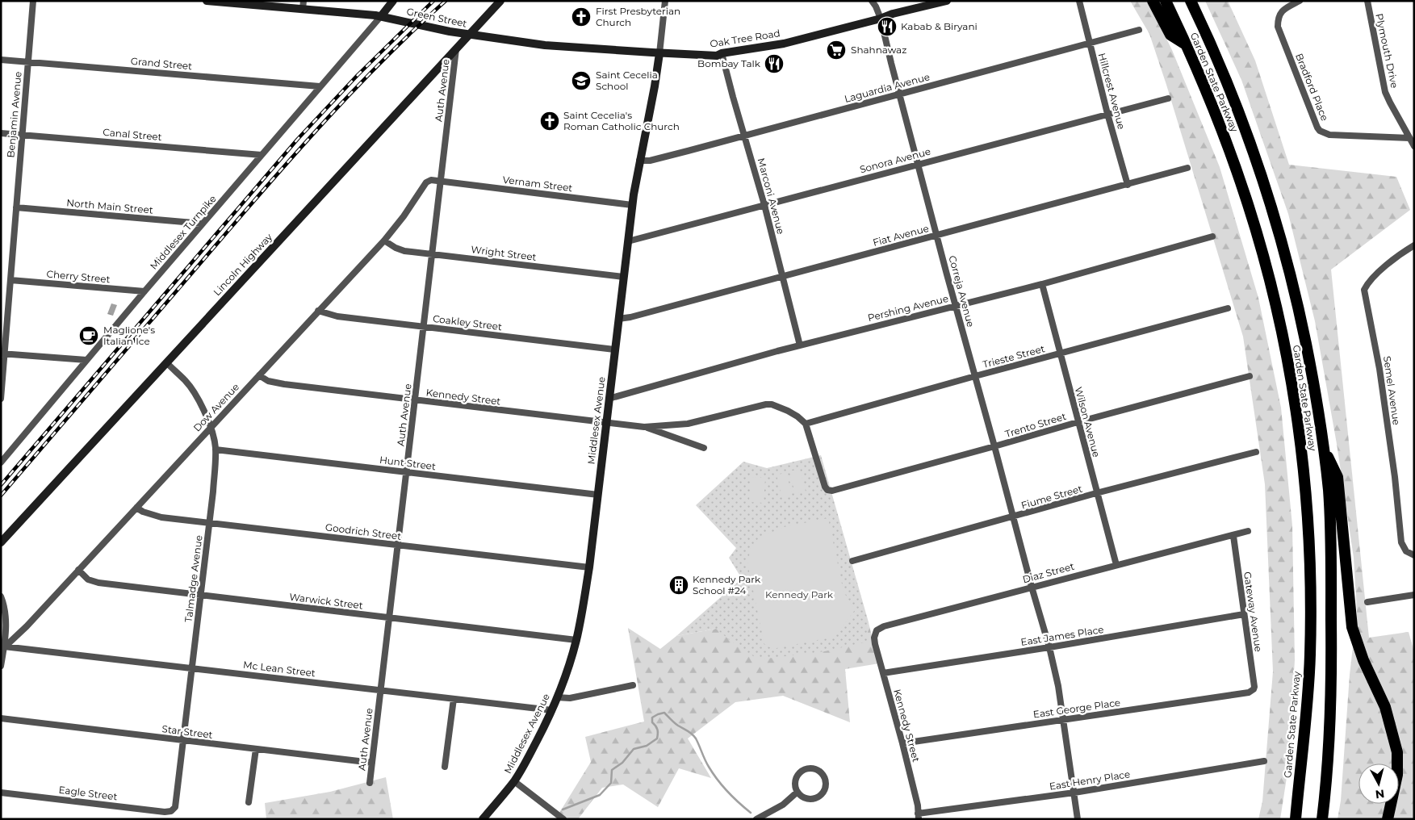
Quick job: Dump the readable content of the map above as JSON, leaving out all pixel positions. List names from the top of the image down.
{
  "streets": {
    "highway": ["Garden State Parkway"],
    "street": [
      "Green Street",
      "Oak Tree Road",
      "Plymouth Drive",
      "Grand Street",
      "Bradford Place",
      "Laguardia Avenue",
      "Auth Avenue",
      "Hillcrest Avenue",
      "Benjamin Avenue",
      "Canal Street",
      "Sonora Avenue",
      "Vernam Street",
      "Marconi Avenue",
      "North Main Street",
      "Middlesex Turnpike",
      "Fiat Avenue",
      "Wright Street",
      "Lincoln Highway",
      "Cherry Street",
      "Correja Avenue",
      "Pershing Avenue",
      "Coakley Street",
      "Trieste Street",
      "Semel Avenue",
      "Kennedy Street",
      "Dow Avenue",
      "Middlesex Avenue",
      "Wilson Avenue",
      "Trento Street",
      "Hunt Street",
      "Fiume Street",
      "Goodrich Street",
      "Diaz Street",
      "Talmadge Avenue",
      "Warwick Street",
      "Gateway Avenue",
      "East James Place",
      "Mc Lean Street",
      "East George Place",
      "Star Street",
      "East Henry Place",
      "Eagle Street"
    ]
  },
  "crossings": [
    ["Green Street", "Oak Tree Road"],
    ["Green Street", "Middlesex Turnpike"],
    ["Green Street", "Lincoln Highway"],
    ["Oak Tree Road", "Marconi Avenue"],
    ["Oak Tree Road", "Lincoln Highway"],
    ["Oak Tree Road", "Correja Avenue"],
    ["Oak Tree Road", "Middlesex Avenue"],
    ["Plymouth Drive", "Bradford Place"],
    ["Grand Street", "Benjamin Avenue"],
    ["Grand Street", "Middlesex Turnpike"],
    ["Laguardia Avenue", "Hillcrest Avenue"],
    ["Laguardia Avenue", "Marconi Avenue"],
    ["Laguardia Avenue", "Correja Avenue"],
    ["Laguardia Avenue", "Middlesex Avenue"],
    ["Auth Avenue", "Vernam Street"],
    ["Auth Avenue", "Wright Street"],
    ["Auth Avenue", "Lincoln Highway"],
    ["Auth Avenue", "Coakley Street"],
    ["Auth Avenue", "Kennedy Street"],
    ["Auth Avenue", "Dow Avenue"],
    ["Auth Avenue", "Hunt Street"],
    ["Auth Avenue", "Goodrich Street"],
    ["Auth Avenue", "Warwick Street"],
    ["Auth Avenue", "Mc Lean Street"],
    ["Auth Avenue", "Star Street"],
    ["Hillcrest Avenue", "Sonora Avenue"],
    ["Hillcrest Avenue", "Fiat Avenue"],
    ["Benjamin Avenue", "Canal Street"],
    ["Benjamin Avenue", "North Main Street"],
    ["Benjamin Avenue", "Cherry Street"],
    ["Canal Street", "Middlesex Turnpike"],
    ["Sonora Avenue", "Marconi Avenue"],
    ["Sonora Avenue", "Correja Avenue"],
    ["Sonora Avenue", "Middlesex Avenue"],
    ["Vernam Street", "Dow Avenue"],
    ["Vernam Street", "Middlesex Avenue"],
    ["Marconi Avenue", "Fiat Avenue"],
    ["Marconi Avenue", "Pershing Avenue"],
    ["North Main Street", "Middlesex Turnpike"],
    ["Middlesex Turnpike", "Cherry Street"],
    ["Fiat Avenue", "Correja Avenue"],
    ["Fiat Avenue", "Middlesex Avenue"],
    ["Wright Street", "Dow Avenue"],
    ["Wright Street", "Middlesex Avenue"],
    ["Lincoln Highway", "Talmadge Avenue"],
    ["Correja Avenue", "Pershing Avenue"],
    ["Correja Avenue", "Trieste Street"],
    ["Correja Avenue", "Trento Street"],
    ["Correja Avenue", "Fiume Street"],
    ["Correja Avenue", "Diaz Street"],
    ["Correja Avenue", "East James Place"],
    ["Correja Avenue", "East George Place"],
    ["Correja Avenue", "East Henry Place"],
    ["Pershing Avenue", "Middlesex Avenue"],
    ["Pershing Avenue", "Wilson Avenue"],
    ["Coakley Street", "Dow Avenue"],
    ["Coakley Street", "Middlesex Avenue"],
    ["Trieste Street", "Kennedy Street"],
    ["Trieste Street", "Wilson Avenue"],
    ["Trieste Street", "Trento Street"],
    ["Kennedy Street", "Dow Avenue"],
    ["Kennedy Street", "Middlesex Avenue"],
    ["Kennedy Street", "Trento Street"],
    ["Kennedy Street", "Diaz Street"],
    ["Kennedy Street", "East James Place"],
    ["Kennedy Street", "East George Place"],
    ["Kennedy Street", "East Henry Place"],
    ["Dow Avenue", "Goodrich Street"],
    ["Dow Avenue", "Talmadge Avenue"],
    ["Dow Avenue", "Warwick Street"],
    ["Dow Avenue", "Mc Lean Street"],
    ["Middlesex Avenue", "Hunt Street"],
    ["Middlesex Avenue", "Goodrich Street"],
    ["Middlesex Avenue", "Warwick Street"],
    ["Middlesex Avenue", "Mc Lean Street"],
    ["Wilson Avenue", "Trento Street"],
    ["Wilson Avenue", "Fiume Street"],
    ["Wilson Avenue", "Diaz Street"],
    ["Hunt Street", "Talmadge Avenue"],
    ["Goodrich Street", "Talmadge Avenue"],
    ["Diaz Street", "Gateway Avenue"],
    ["Talmadge Avenue", "Warwick Street"],
    ["Talmadge Avenue", "Mc Lean Street"],
    ["Talmadge Avenue", "Star Street"],
    ["Talmadge Avenue", "Eagle Street"],
    ["Gateway Avenue", "East James Place"],
    ["Gateway Avenue", "East George Place"]
  ],
  "parks": ["Kennedy Park"],
  "places": {
    "church": ["First Presbyterian Church", "Saint Cecelia's Roman Catholic Church"],
    "restaurant": ["Kabab & Biryani", "Bombay Talk"],
    "supermarket": ["Shahnawaz"],
    "school or university": ["Saint Cecelia School"],
    "cafe": ["Maglione's Italian Ice"],
    "building": ["Kennedy Park School #24"]
  },
  "north": "bottom"
}
